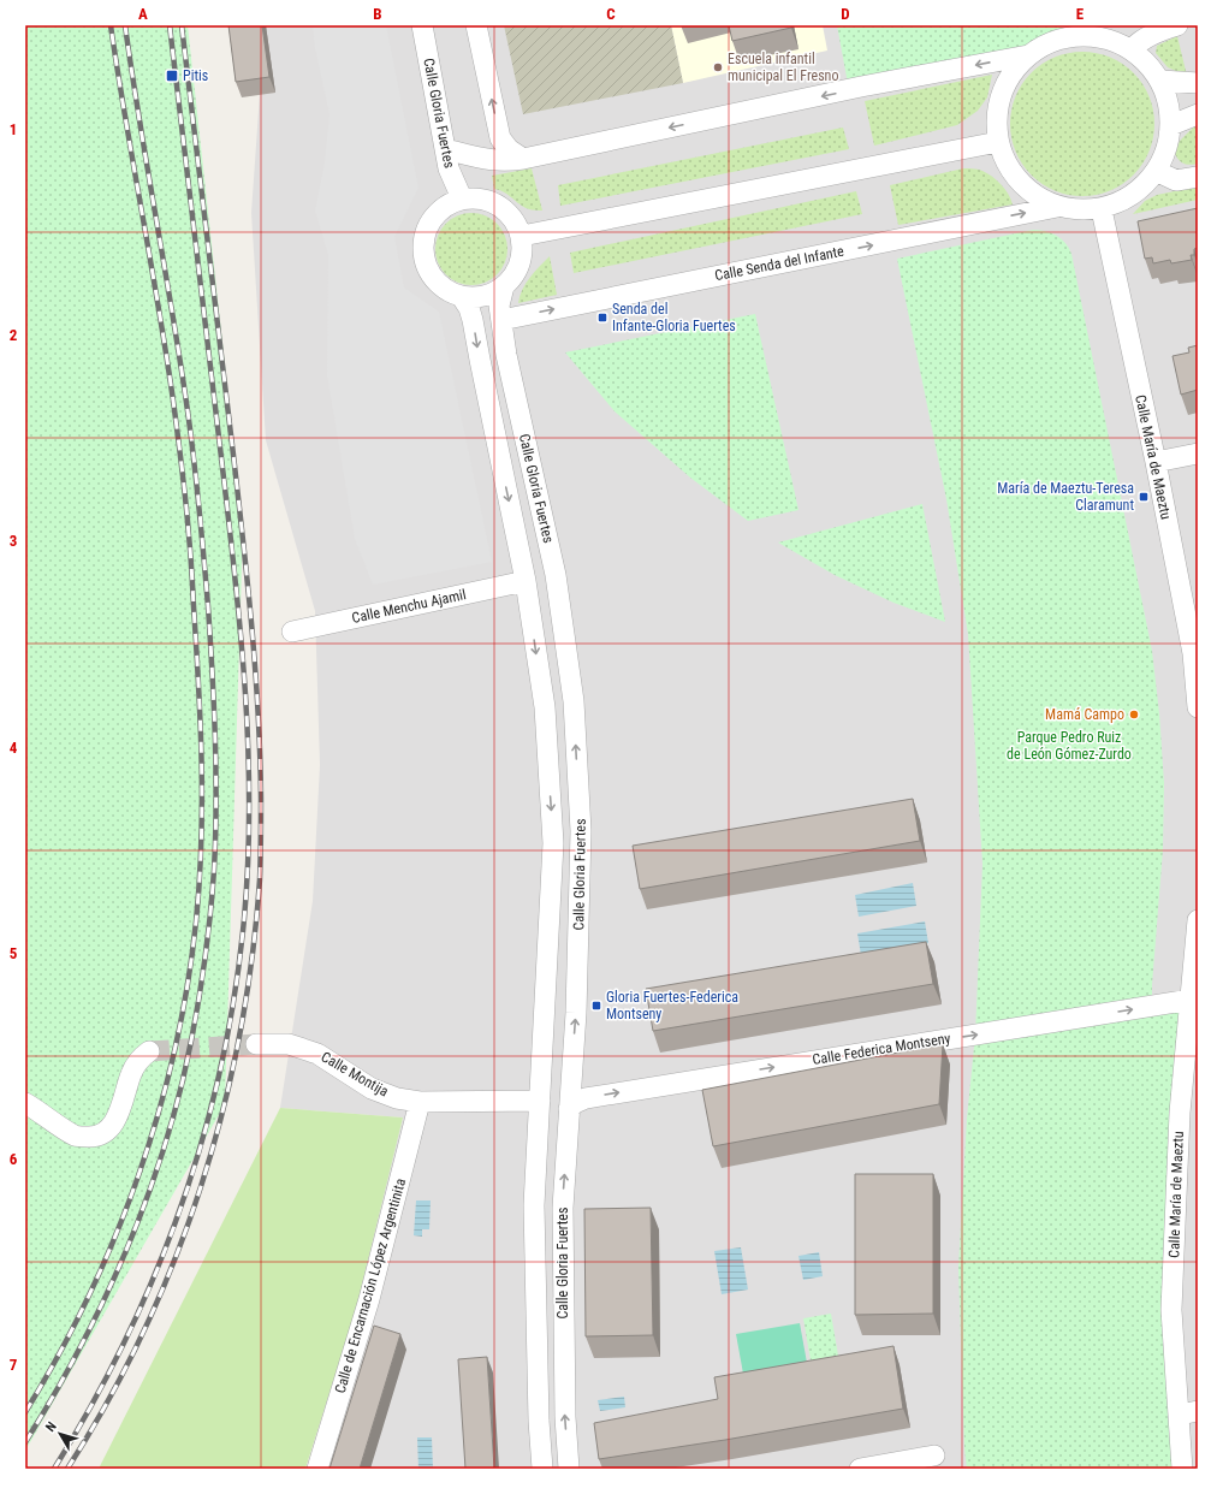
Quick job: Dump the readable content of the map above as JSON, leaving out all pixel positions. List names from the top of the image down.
{
  "streets": {
    "street": [
      "Calle Gloria Fuertes",
      "Calle Senda del Infante",
      "Calle María de Maeztu",
      "Calle Menchu Ajamil",
      "Calle Federica Montseny",
      "Calle Montija",
      "Calle de Encarnación López Argentinita"
    ]
  },
  "crossings": [
    ["Calle Gloria Fuertes", "Calle Senda del Infante"],
    ["Calle Gloria Fuertes", "Calle Menchu Ajamil"],
    ["Calle Gloria Fuertes", "Calle Federica Montseny"],
    ["Calle Gloria Fuertes", "Calle Montija"],
    ["Calle María de Maeztu", "Calle Federica Montseny"],
    ["Calle Montija", "Calle de Encarnación López Argentinita"]
  ],
  "one_way": ["Calle Federica Montseny"],
  "parks": ["Parque Pedro Ruiz de León Gómez-Zurdo"],
  "places": {
    "other": ["Escuela infantil municipal El Fresno", "Mamá Campo"],
    "transit": [
      "Pitis",
      "Senda del Infante-Gloria Fuertes",
      "María de Maeztu-Teresa Claramunt",
      "Gloria Fuertes-Federica Montseny"
    ]
  },
  "north": "top left",
  "grid": {
    "columns": [
      "A",
      "B",
      "C",
      "D",
      "E"
    ],
    "rows": [
      "1",
      "2",
      "3",
      "4",
      "5",
      "6",
      "7"
    ]
  }
}
